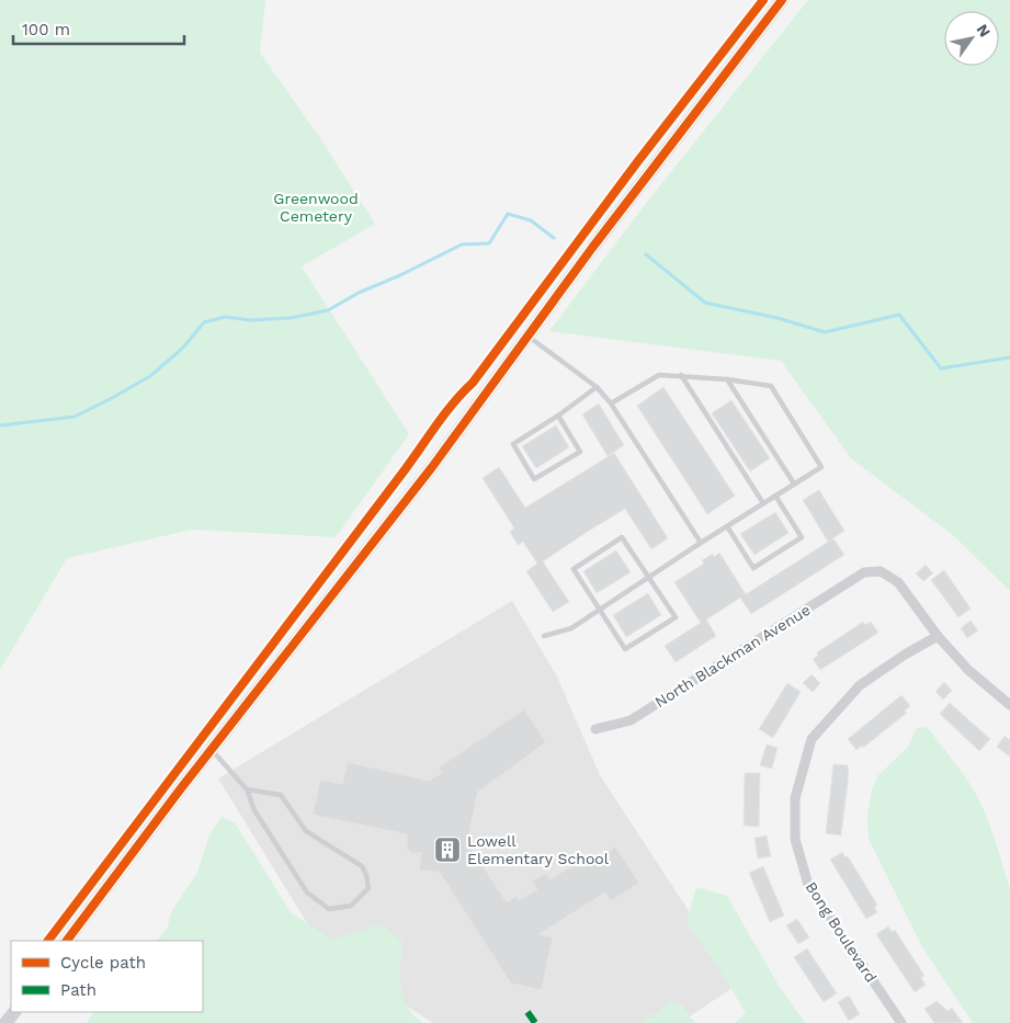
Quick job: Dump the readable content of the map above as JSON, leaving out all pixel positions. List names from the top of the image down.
{
  "streets": {
    "street": ["North Blackman Avenue", "Bong Boulevard"]
  },
  "crossings": [
    ["North Blackman Avenue", "Bong Boulevard"]
  ],
  "parks": ["Greenwood Cemetery"],
  "places": {
    "building": ["Lowell Elementary School"]
  },
  "legend": ["Cycle path", "Path"],
  "scale_bar": "100 m",
  "north": "top right"
}
